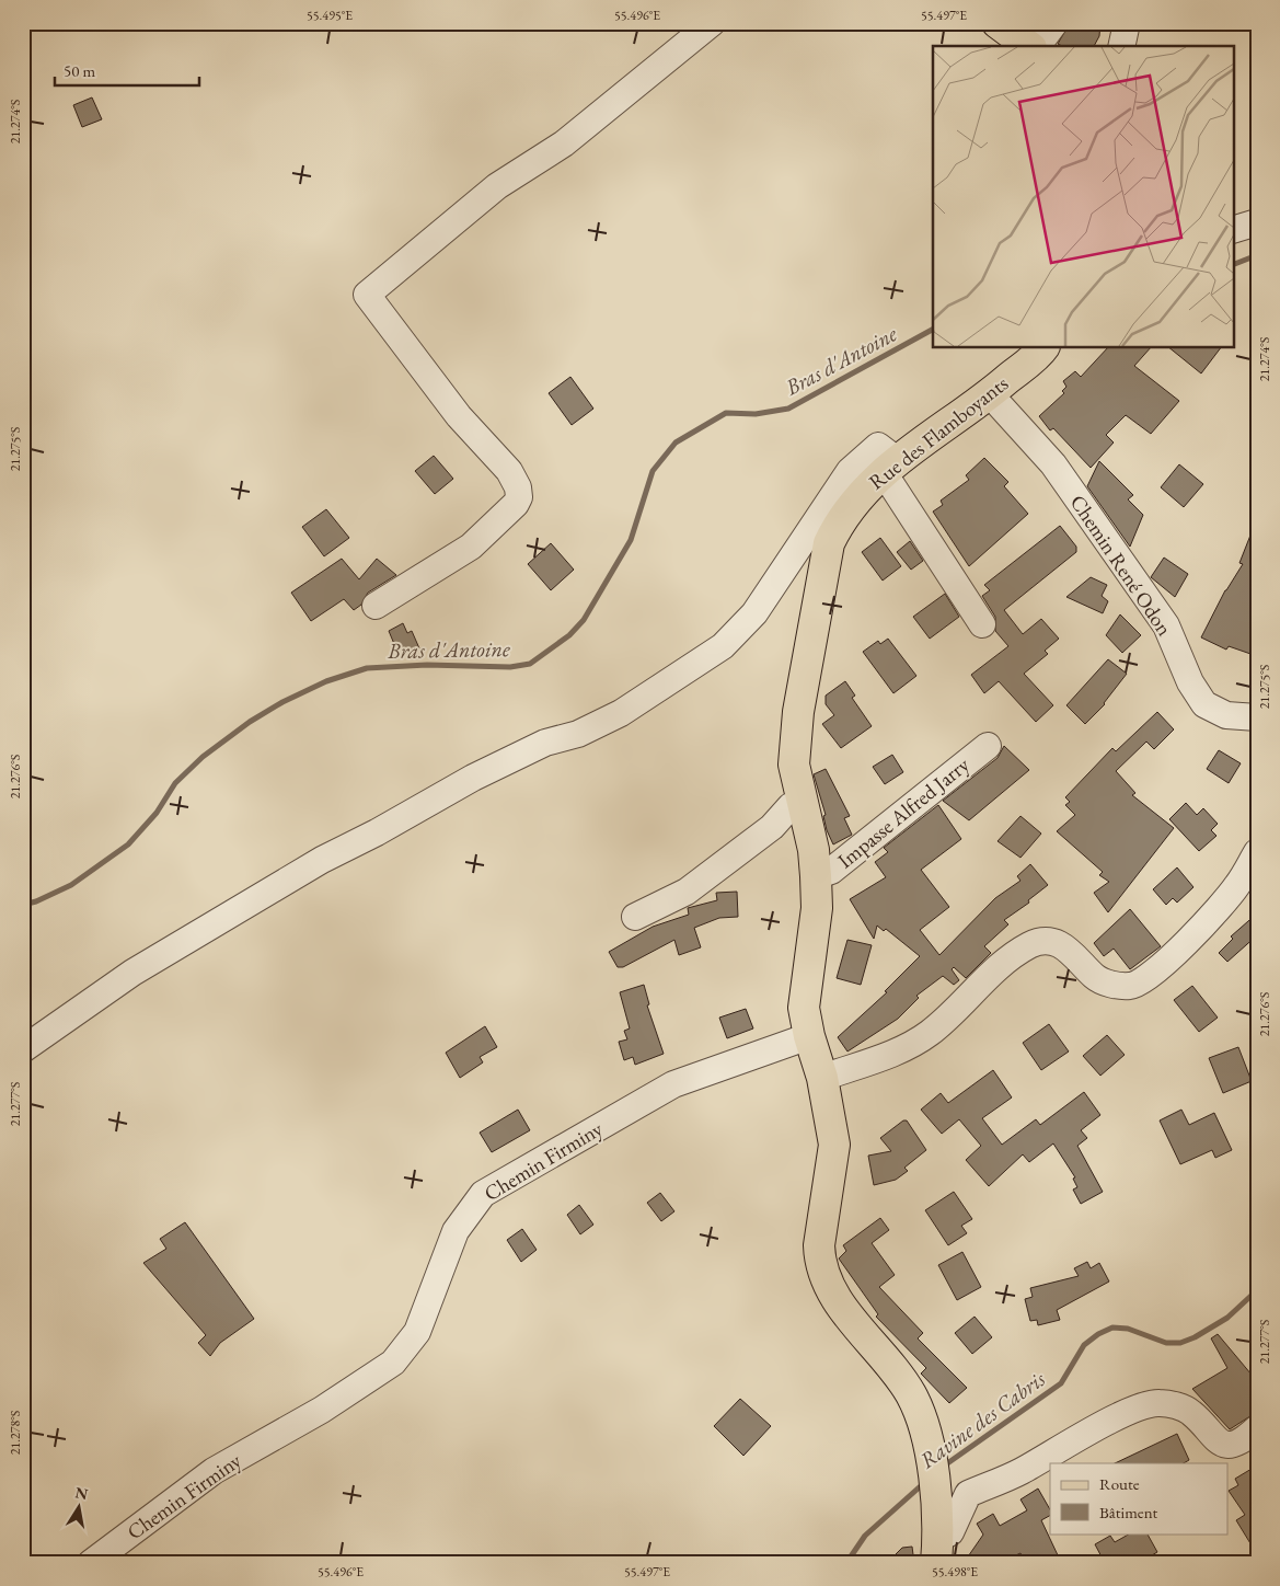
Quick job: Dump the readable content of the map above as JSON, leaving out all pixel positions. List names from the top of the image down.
{
  "streets": {
    "main road": ["Rue des Flamboyants"],
    "street": ["Chemin René Odon", "Impasse Alfred Jarry", "Chemin Firminy"]
  },
  "crossings": [
    ["Rue des Flamboyants", "Chemin René Odon"],
    ["Rue des Flamboyants", "Impasse Alfred Jarry"],
    ["Rue des Flamboyants", "Chemin Firminy"]
  ],
  "water": ["Bras d'Antoine", "Ravine des Cabris"],
  "legend": ["Route", "Bâtiment"],
  "scale_bar": "50 m",
  "north": "top",
  "coordinates": [
    "55.495°E",
    "55.496°E",
    "55.497°E",
    "21.274°S",
    "21.275°S",
    "21.276°S",
    "21.277°S",
    "21.278°S",
    "55.498°E"
  ]
}
